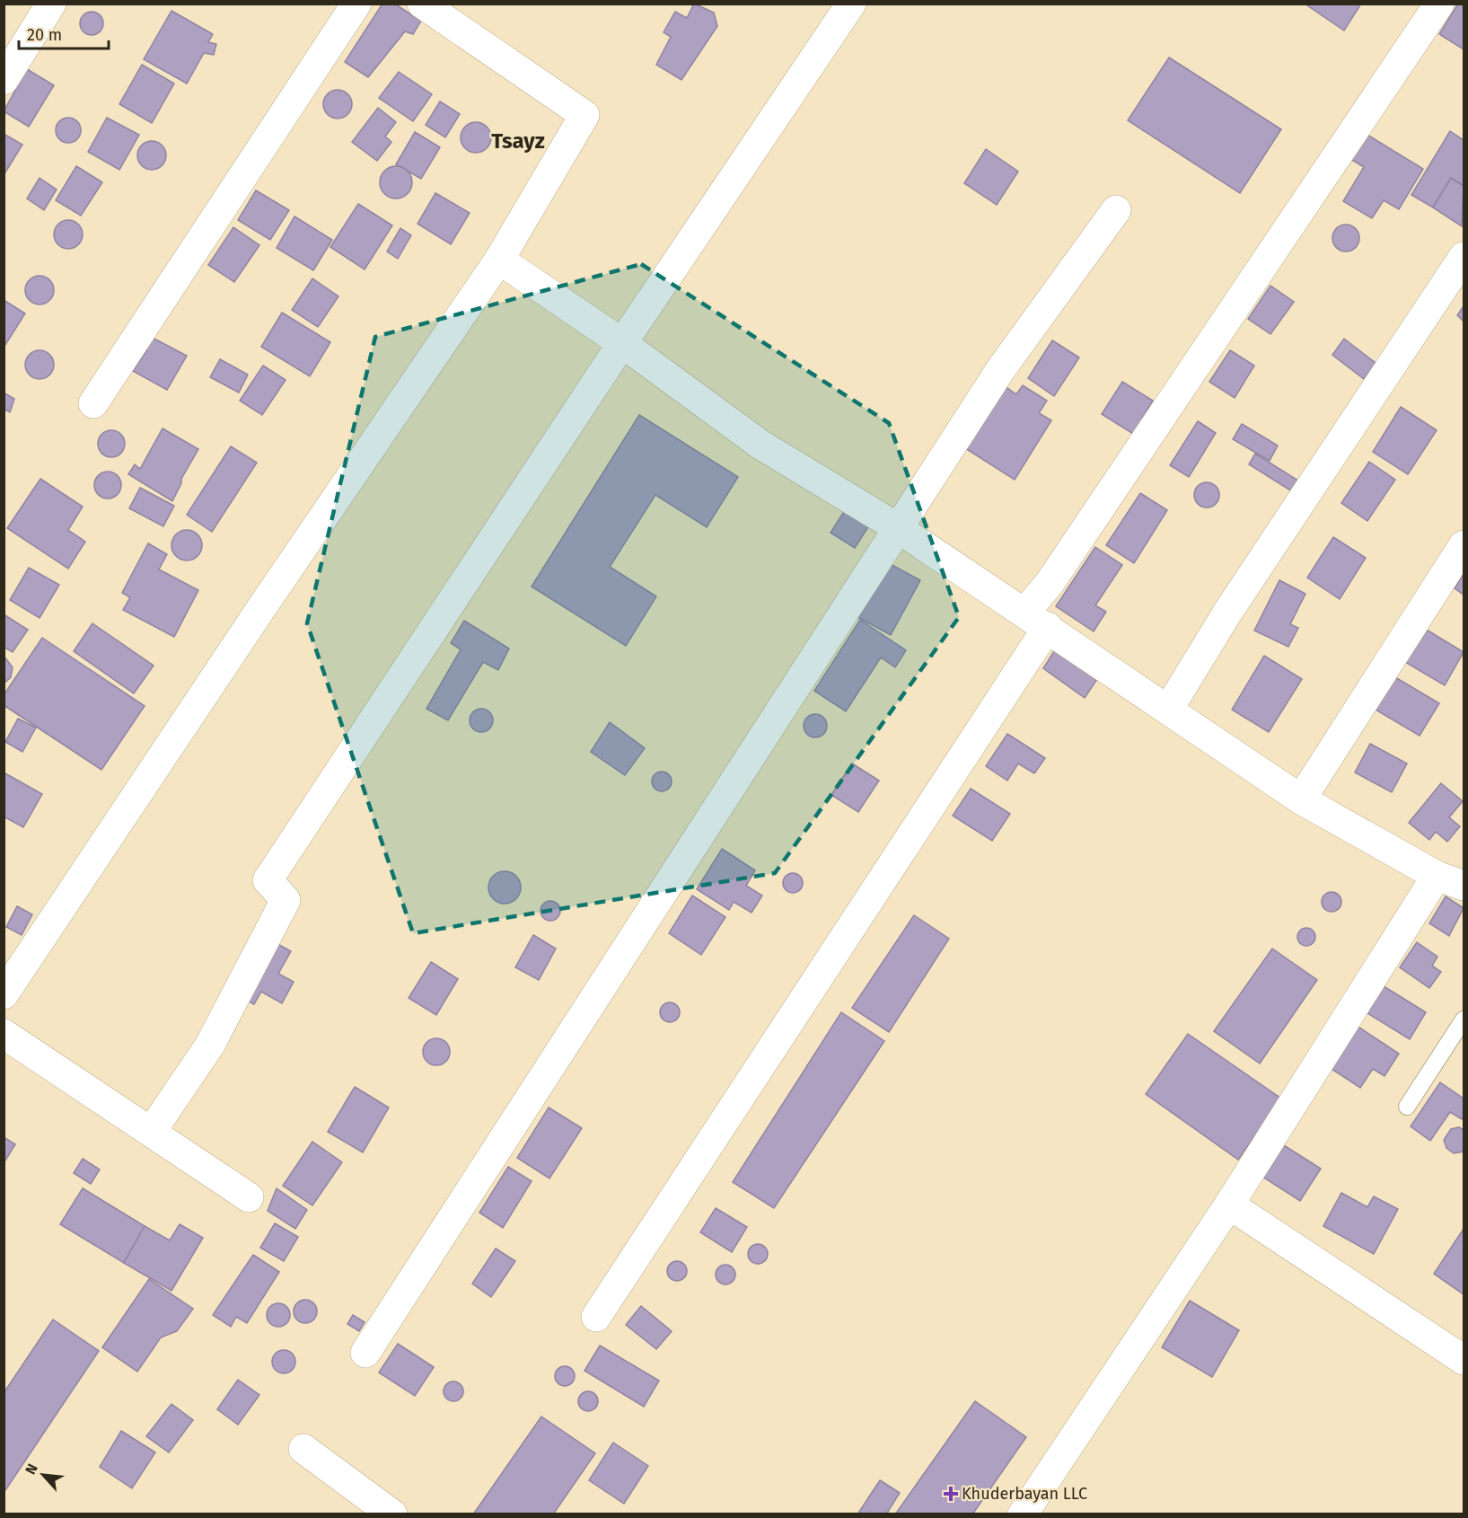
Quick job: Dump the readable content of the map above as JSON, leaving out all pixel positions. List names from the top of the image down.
{
  "districts": ["Tsayz"],
  "places": {
    "health": ["Khuderbayan LLC"]
  },
  "scale_bar": "20 m",
  "north": "top left"
}
